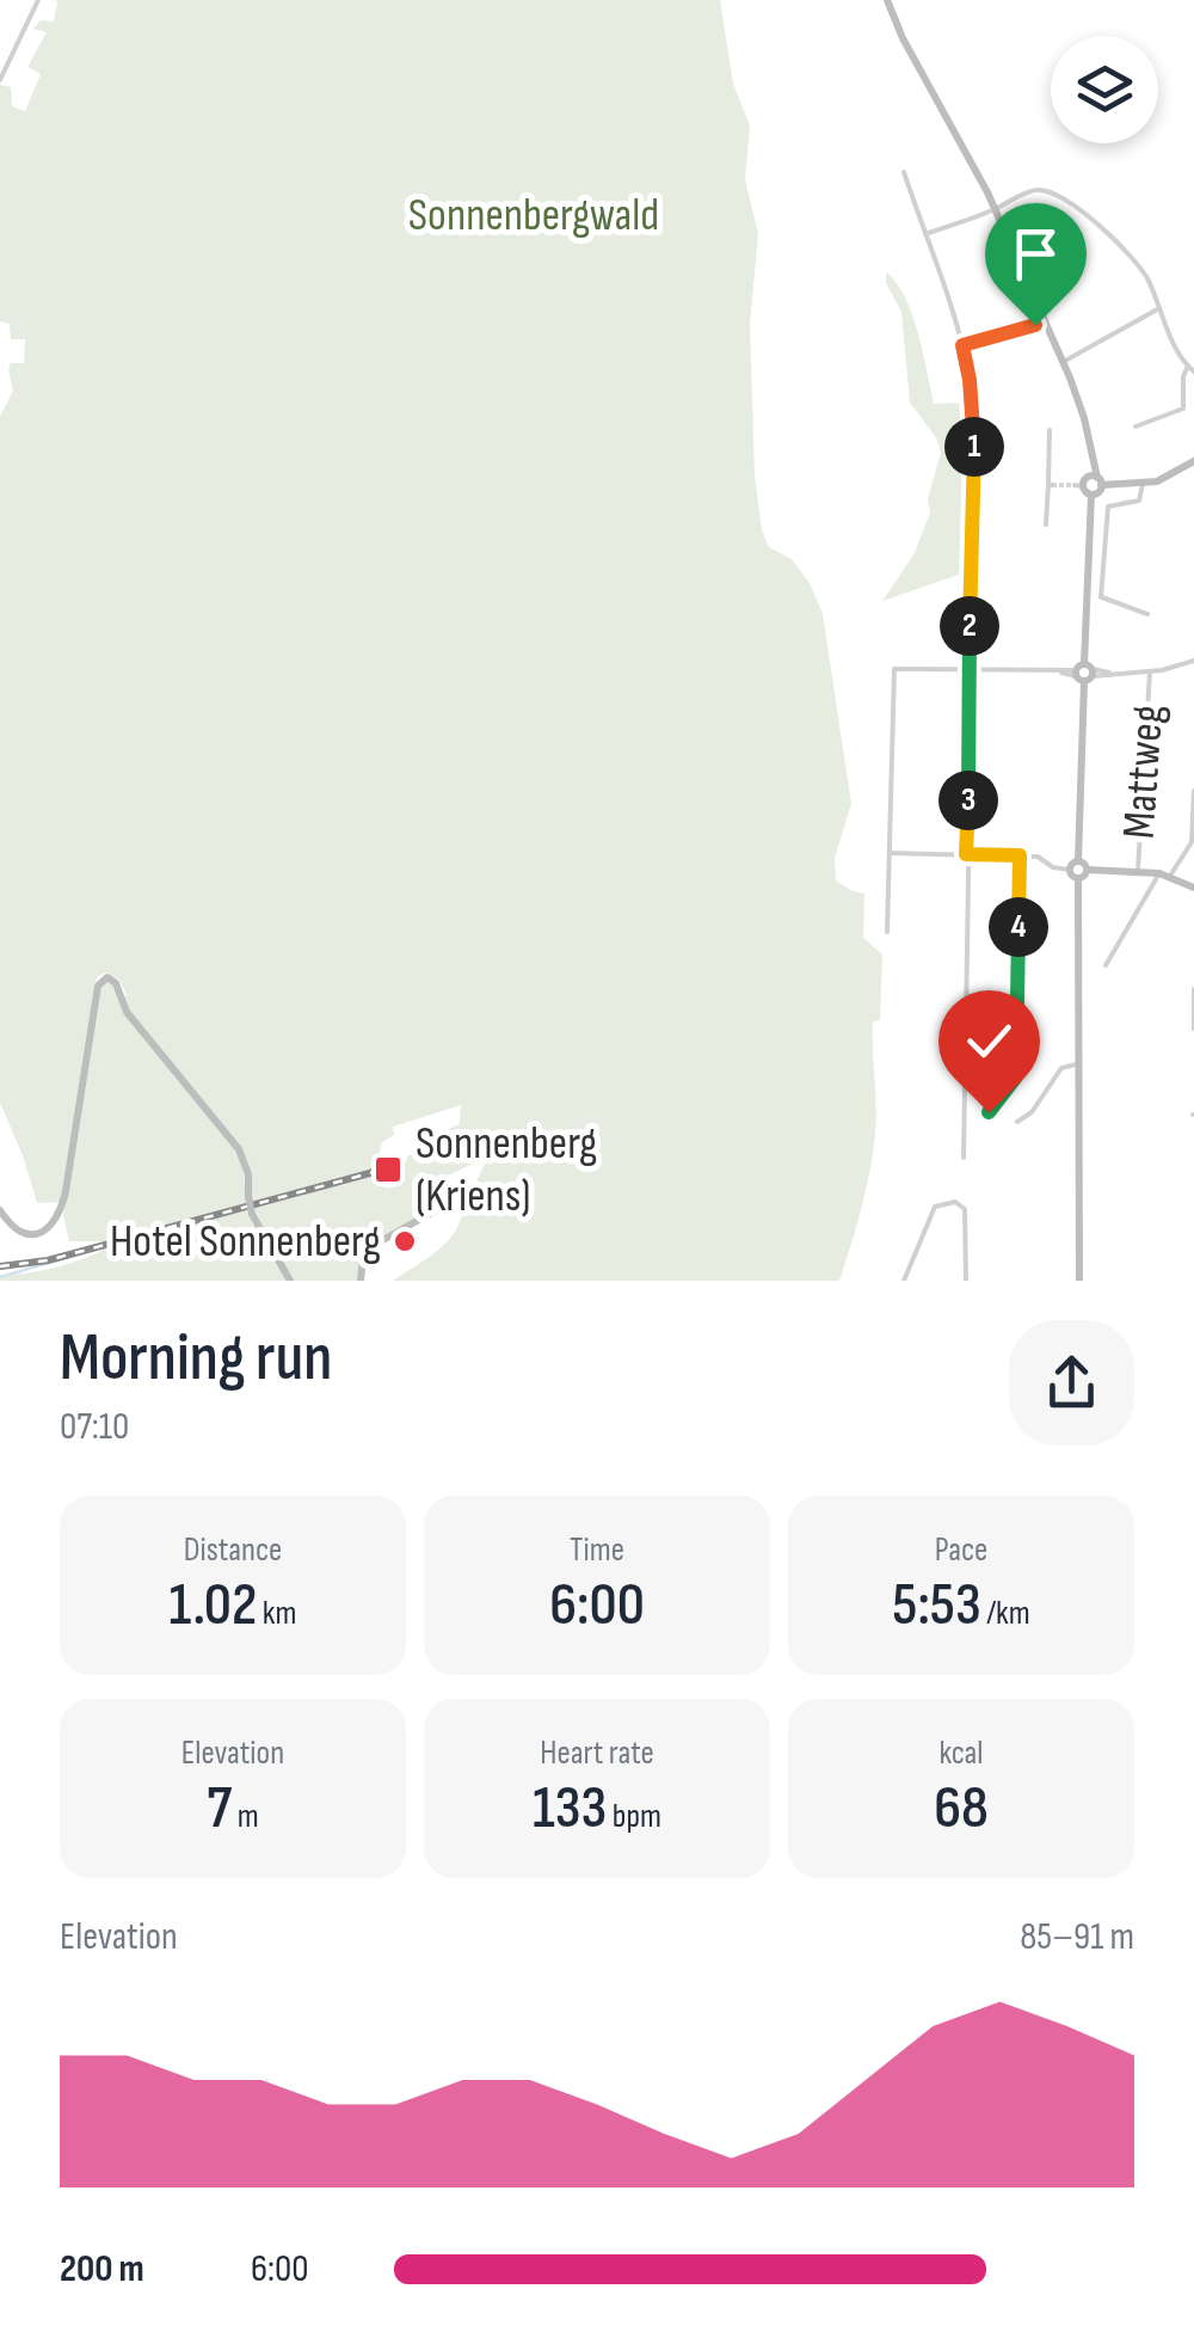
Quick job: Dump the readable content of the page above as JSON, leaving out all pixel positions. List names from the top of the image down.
{
  "streets": {
    "street": ["Mattweg"]
  },
  "parks": ["Sonnenbergwald"],
  "places": {
    "transit": ["Sonnenberg (Kriens)"],
    "other": ["Hotel Sonnenberg"]
  },
  "page": {
    "pins": [
      "1",
      "2",
      "3",
      "4"
    ],
    "heading": ["Morning run", "07:10"],
    "stats": [
      ["Distance", "1.02 km"],
      ["Time", "6:00"],
      ["Pace", "5:53 /km"],
      ["Elevation", "7 m"],
      ["Heart rate", "133 bpm"],
      ["kcal", "68"]
    ],
    "chart": ["Elevation", "85–91 m"],
    "list": [
      {
        "name": "200 m",
        "note": "6:00"
      }
    ]
  }
}
